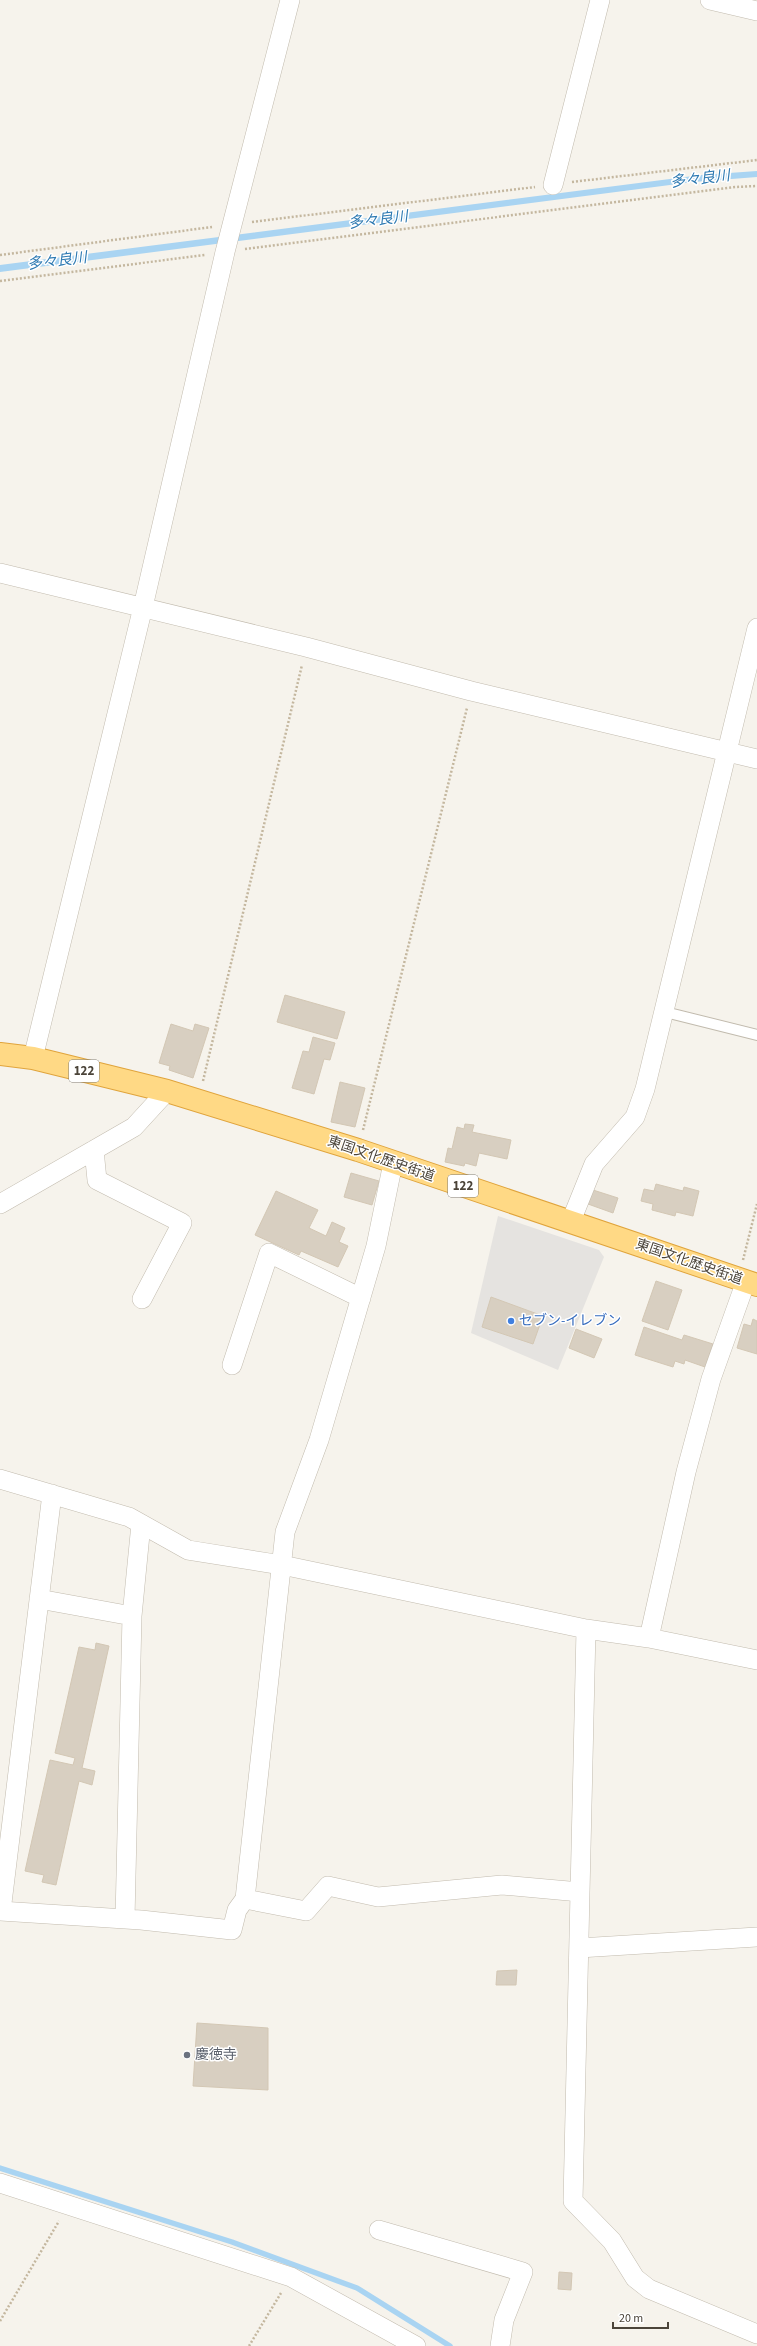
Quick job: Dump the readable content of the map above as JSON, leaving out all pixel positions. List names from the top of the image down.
{
  "streets": {
    "highway": ["122", "東国文化歴史街道"]
  },
  "water": ["多々良川"],
  "places": ["セブン-イレブン", "慶徳寺"],
  "scale_bar": "20 m"
}
